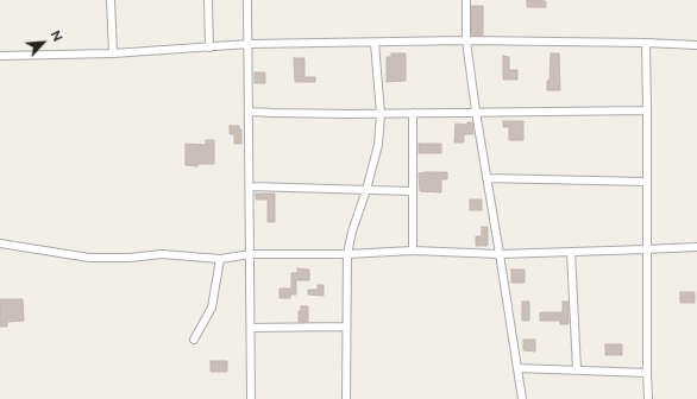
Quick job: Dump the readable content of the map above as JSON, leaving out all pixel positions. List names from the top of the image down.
{
  "north": "top right"
}
